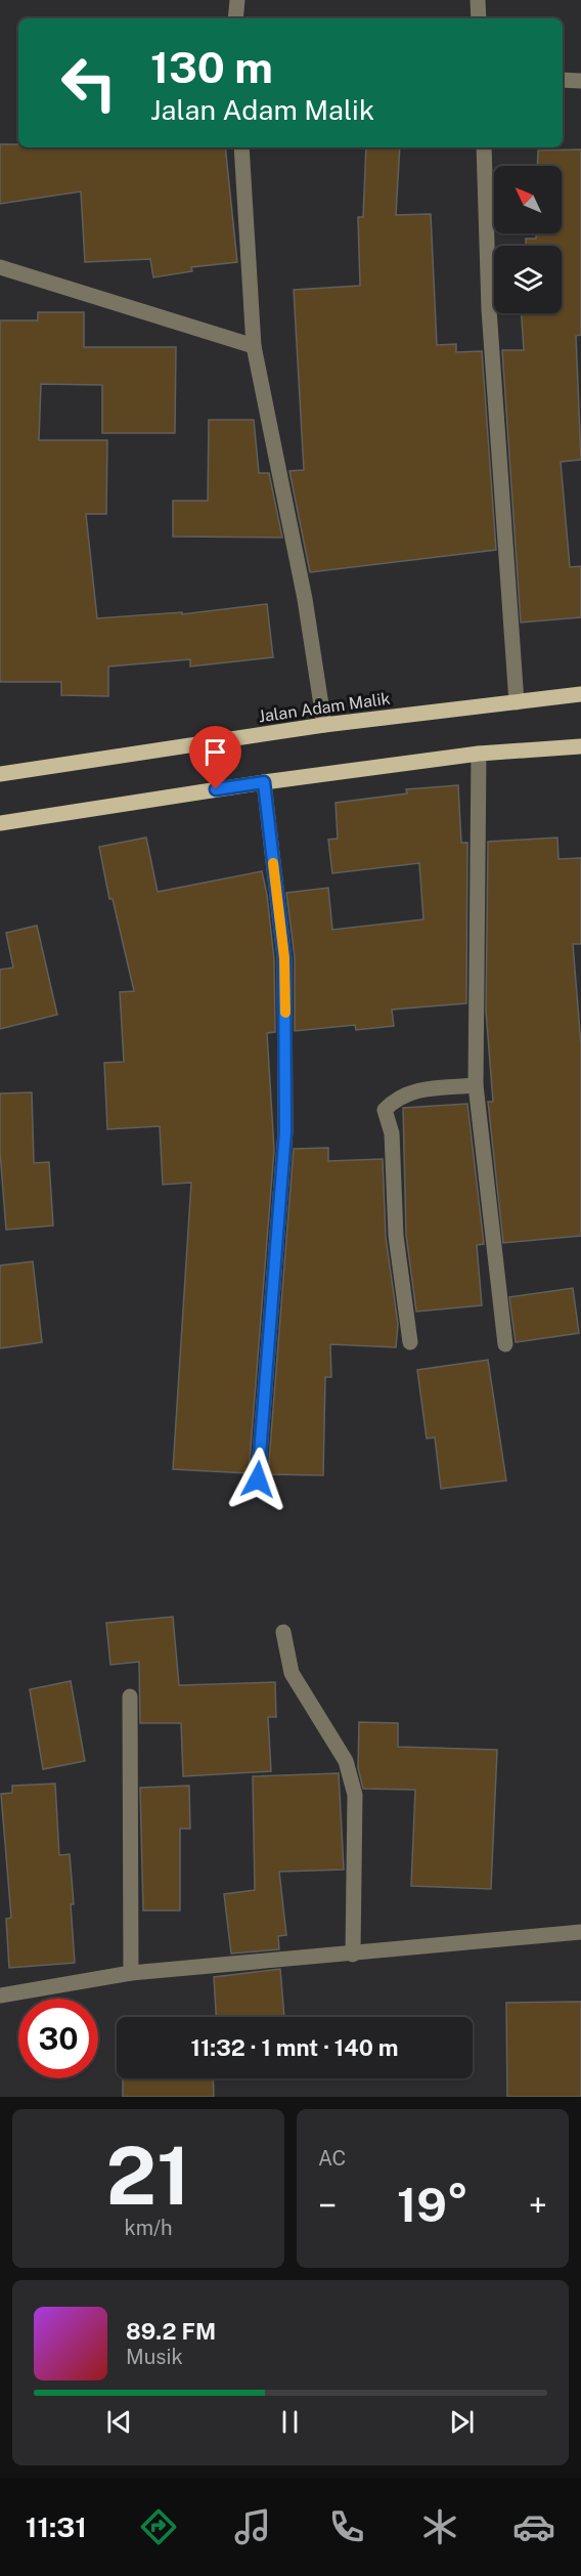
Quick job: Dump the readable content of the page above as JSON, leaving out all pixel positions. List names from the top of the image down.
{
  "streets": {
    "main road": ["Jalan Adam Malik"]
  },
  "north": "top left",
  "page": {
    "turn": ["130 m", "Jalan Adam Malik"],
    "limit": "30",
    "trip": "11:32 · 1 mnt · 140 m",
    "tile": [
      ["21", "km/h"],
      "AC"
    ],
    "heat": ["−", "19°", "+"],
    "song": ["89.2 FM", "Musik"],
    "tabs": "11:31"
  }
}
